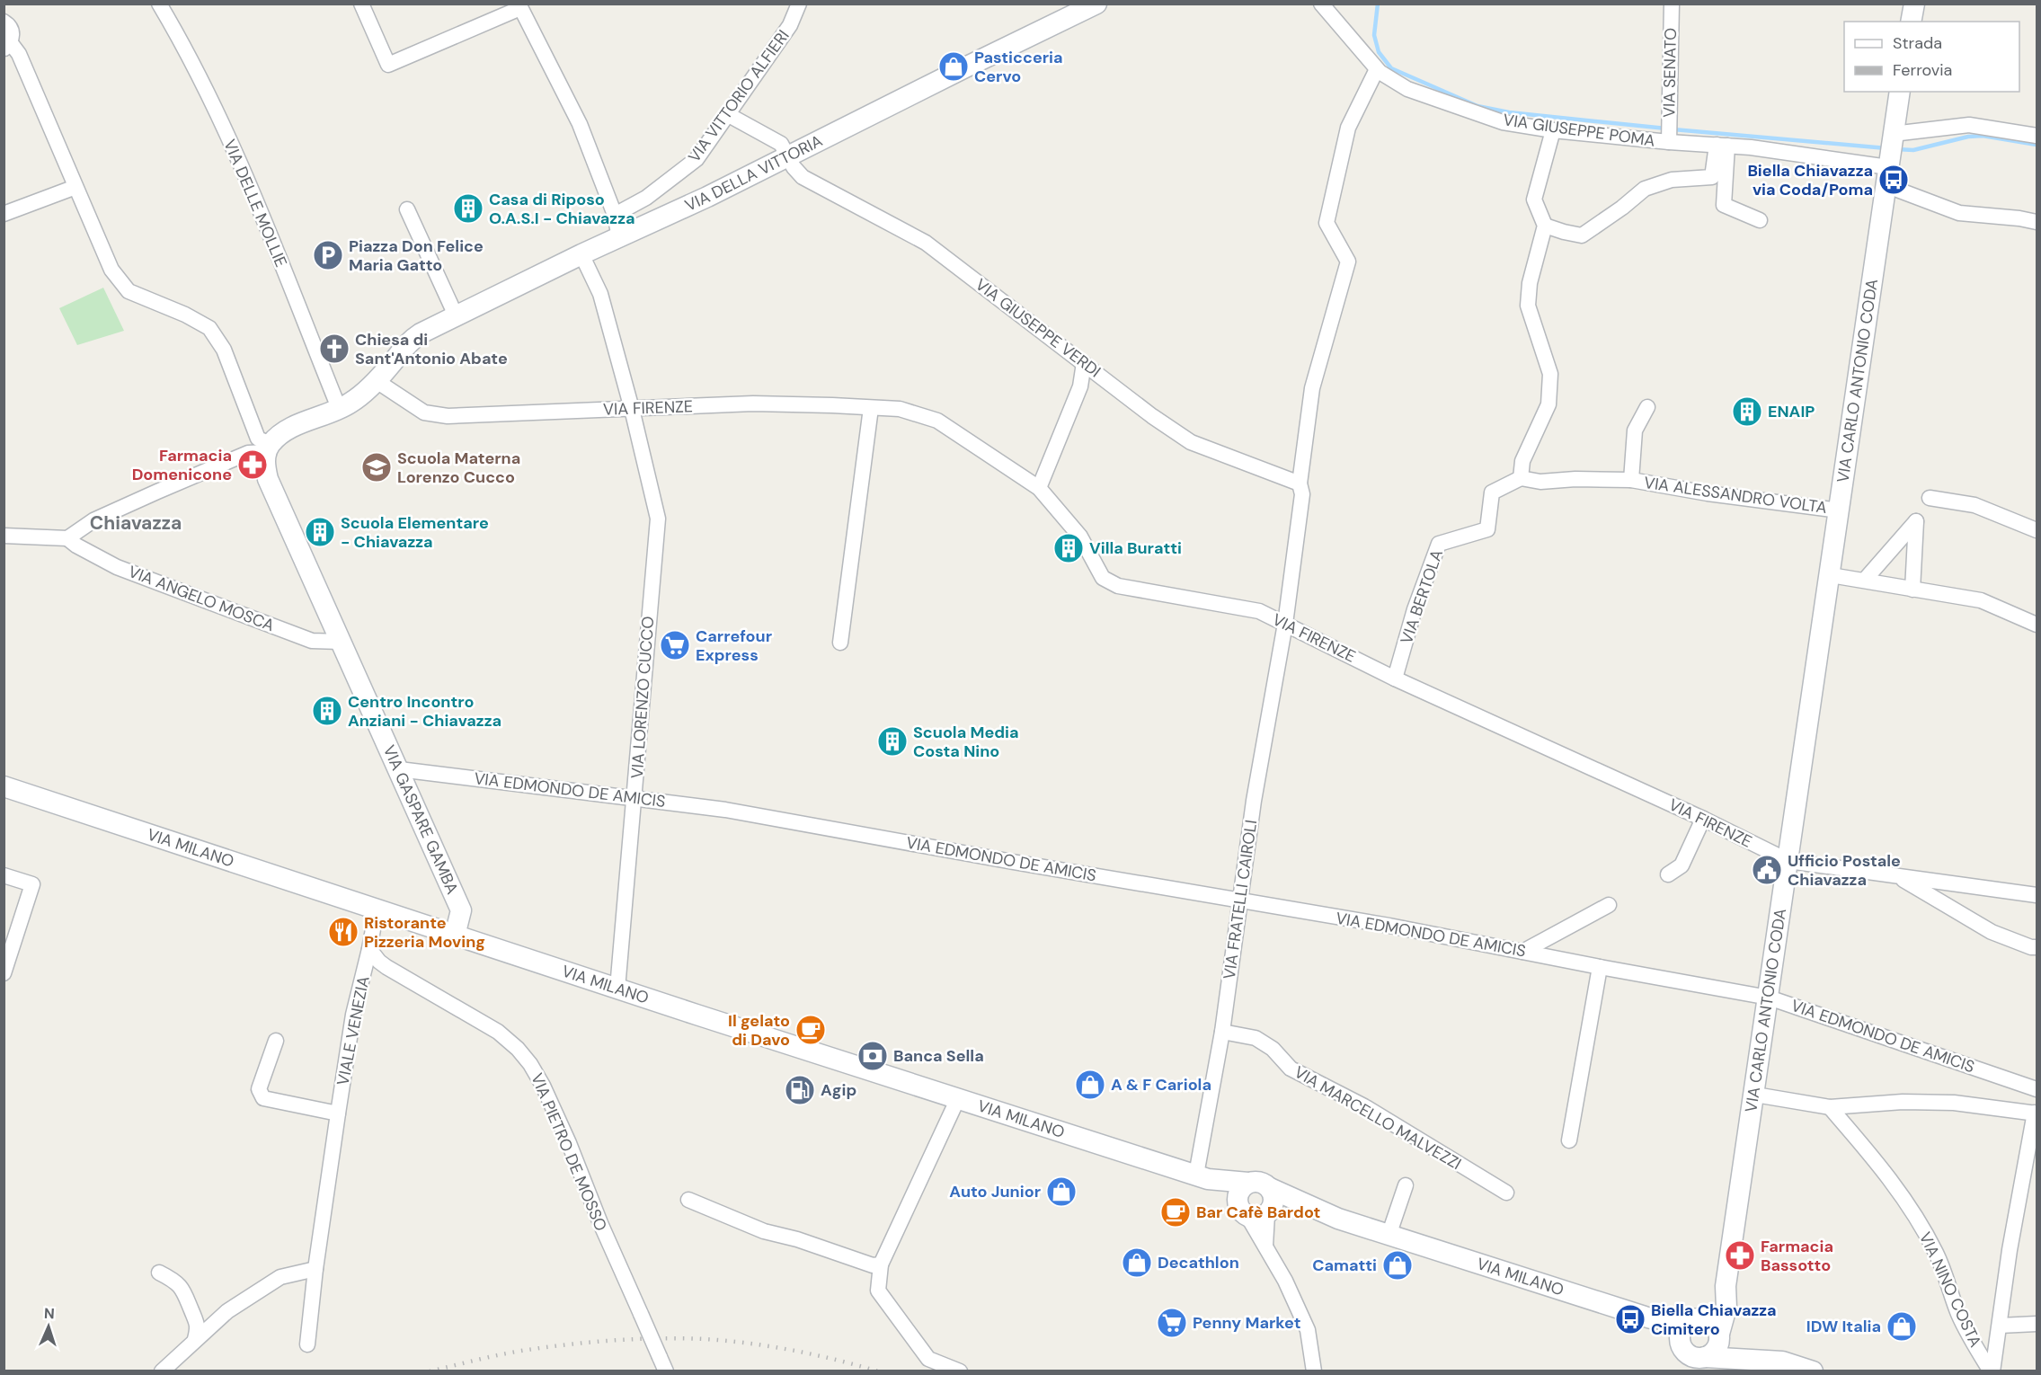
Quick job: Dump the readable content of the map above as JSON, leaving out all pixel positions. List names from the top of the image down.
{
  "streets": {
    "street": [
      "VIA SENATO",
      "VIA VITTORIO ALFIERI",
      "VIA GIUSEPPE POMA",
      "VIA DELLA VITTORIA",
      "VIA DELLE MOLLIE",
      "VIA GIUSEPPE VERDI",
      "VIA CARLO ANTONIO CODA",
      "VIA FIRENZE",
      "VIA ALESSANDRO VOLTA",
      "VIA BERTOLA",
      "VIA ANGELO MOSCA",
      "VIA LORENZO CUCCO",
      "VIA EDMONDO DE AMICIS",
      "VIA GASPARE GAMBA",
      "VIA MILANO",
      "VIA FRATELLI CAIROLI",
      "VIALE VENEZIA",
      "VIA MARCELLO MALVEZZI",
      "VIA PIETRO DE MOSSO",
      "VIA NINO COSTA"
    ]
  },
  "crossings": [
    ["VIA SENATO", "VIA GIUSEPPE POMA"],
    ["VIA VITTORIO ALFIERI", "VIA GIUSEPPE VERDI"],
    ["VIA GIUSEPPE POMA", "VIA CARLO ANTONIO CODA"],
    ["VIA DELLA VITTORIA", "VIA GIUSEPPE VERDI"],
    ["VIA DELLA VITTORIA", "VIA FIRENZE"],
    ["VIA DELLA VITTORIA", "VIA LORENZO CUCCO"],
    ["VIA CARLO ANTONIO CODA", "VIA FIRENZE"],
    ["VIA CARLO ANTONIO CODA", "VIA ALESSANDRO VOLTA"],
    ["VIA CARLO ANTONIO CODA", "VIA EDMONDO DE AMICIS"],
    ["VIA CARLO ANTONIO CODA", "VIA MILANO"],
    ["VIA FIRENZE", "VIA BERTOLA"],
    ["VIA FIRENZE", "VIA LORENZO CUCCO"],
    ["VIA FIRENZE", "VIA FRATELLI CAIROLI"],
    ["VIA ALESSANDRO VOLTA", "VIA BERTOLA"],
    ["VIA ANGELO MOSCA", "VIA GASPARE GAMBA"],
    ["VIA LORENZO CUCCO", "VIA EDMONDO DE AMICIS"],
    ["VIA LORENZO CUCCO", "VIA MILANO"],
    ["VIA EDMONDO DE AMICIS", "VIA GASPARE GAMBA"],
    ["VIA EDMONDO DE AMICIS", "VIA FRATELLI CAIROLI"],
    ["VIA GASPARE GAMBA", "VIA MILANO"],
    ["VIA MILANO", "VIA FRATELLI CAIROLI"],
    ["VIA FRATELLI CAIROLI", "VIA MARCELLO MALVEZZI"],
    ["VIALE VENEZIA", "VIA PIETRO DE MOSSO"]
  ],
  "districts": ["Chiavazza"],
  "places": {
    "shop": [
      "Pasticceria Cervo",
      "A & F Cariola",
      "Auto Junior",
      "Decathlon",
      "Camatti",
      "IDW Italia"
    ],
    "bus stop": ["Biella Chiavazza via Coda/Poma", "Biella Chiavazza Cimitero"],
    "building": [
      "Casa di Riposo O.A.S.I - Chiavazza",
      "ENAIP",
      "Scuola Elementare - Chiavazza",
      "Villa Buratti",
      "Centro Incontro Anziani - Chiavazza",
      "Scuola Media Costa Nino"
    ],
    "parking": ["Piazza Don Felice Maria Gatto"],
    "church": ["Chiesa di Sant'Antonio Abate"],
    "pharmacy": ["Farmacia Domenicone", "Farmacia Bassotto"],
    "school or university": ["Scuola Materna Lorenzo Cucco"],
    "supermarket": ["Carrefour Express", "Penny Market"],
    "public building": ["Ufficio Postale Chiavazza"],
    "restaurant": ["Ristorante Pizzeria Moving"],
    "cafe": ["Il gelato di Davo", "Bar Cafè Bardot"],
    "bank": ["Banca Sella"],
    "fuel station": ["Agip"]
  },
  "legend": ["Strada", "Ferrovia"],
  "north": "top"
}
